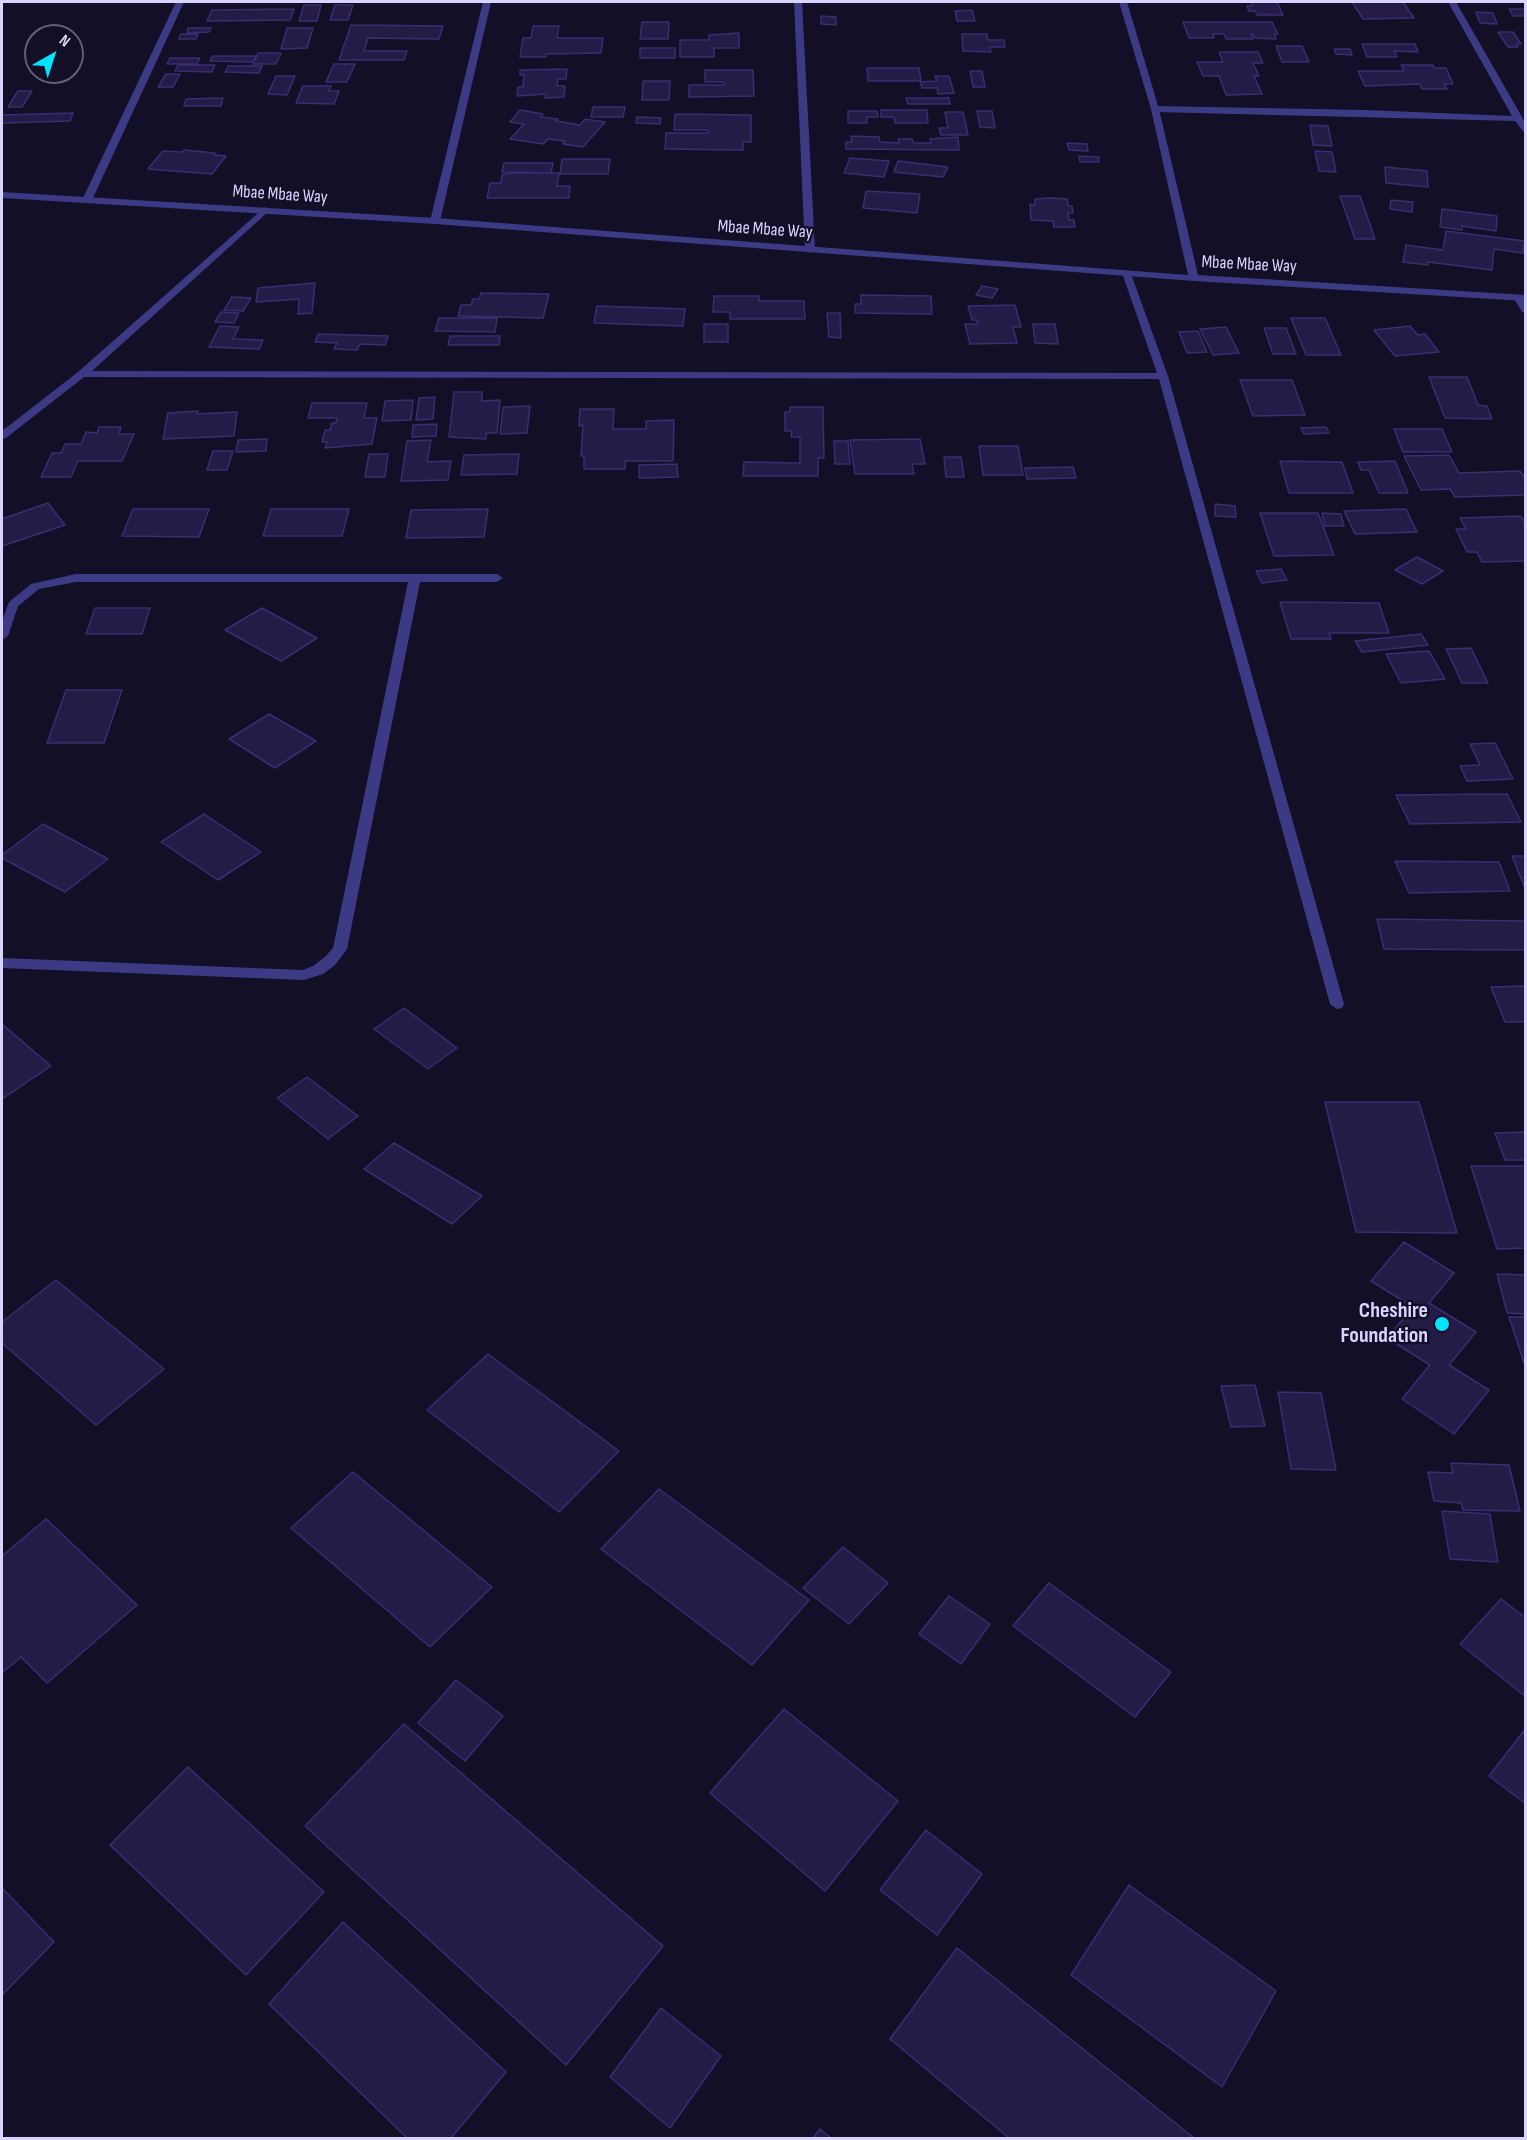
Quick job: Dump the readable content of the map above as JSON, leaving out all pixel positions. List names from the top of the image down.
{
  "streets": {
    "street": ["Mbae Mbae Way"]
  },
  "places": ["Cheshire Foundation"],
  "north": "top right"
}
